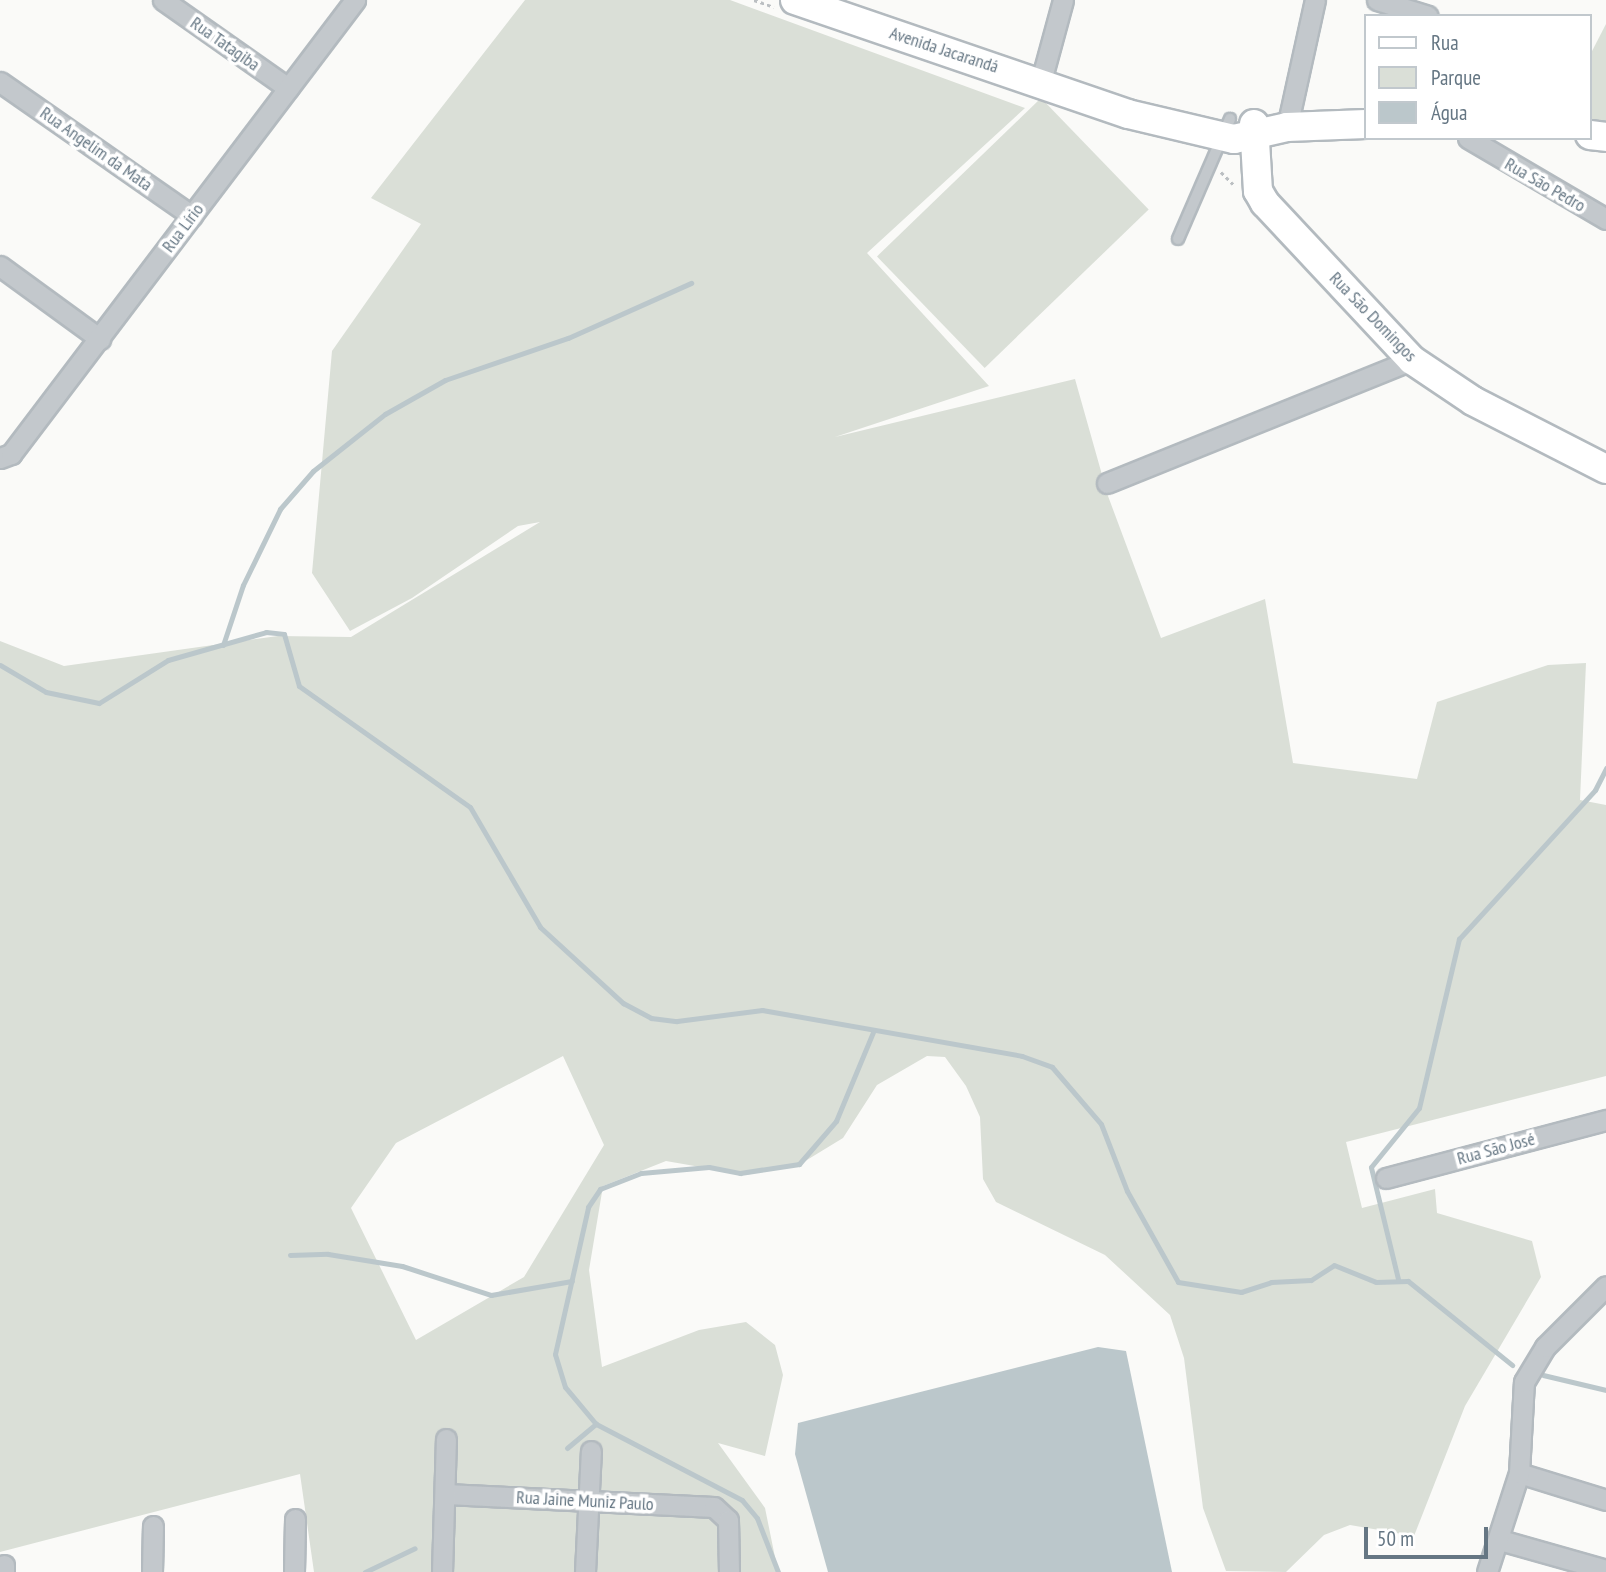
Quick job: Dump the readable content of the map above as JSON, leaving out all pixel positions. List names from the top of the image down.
{
  "streets": {
    "main road": ["Avenida Jacarandá", "Rua São Domingos"],
    "street": [
      "Rua Tatagiba",
      "Rua Angelim da Mata",
      "Rua São Pedro",
      "Rua Lírio",
      "Rua São José",
      "Rua Jaine Muniz Paulo"
    ]
  },
  "crossings": [
    ["Rua Tatagiba", "Rua Lírio"],
    ["Avenida Jacarandá", "Rua São Domingos"],
    ["Rua Angelim da Mata", "Rua Lírio"]
  ],
  "legend": ["Rua", "Parque", "Água"],
  "scale_bar": "50 m"
}
